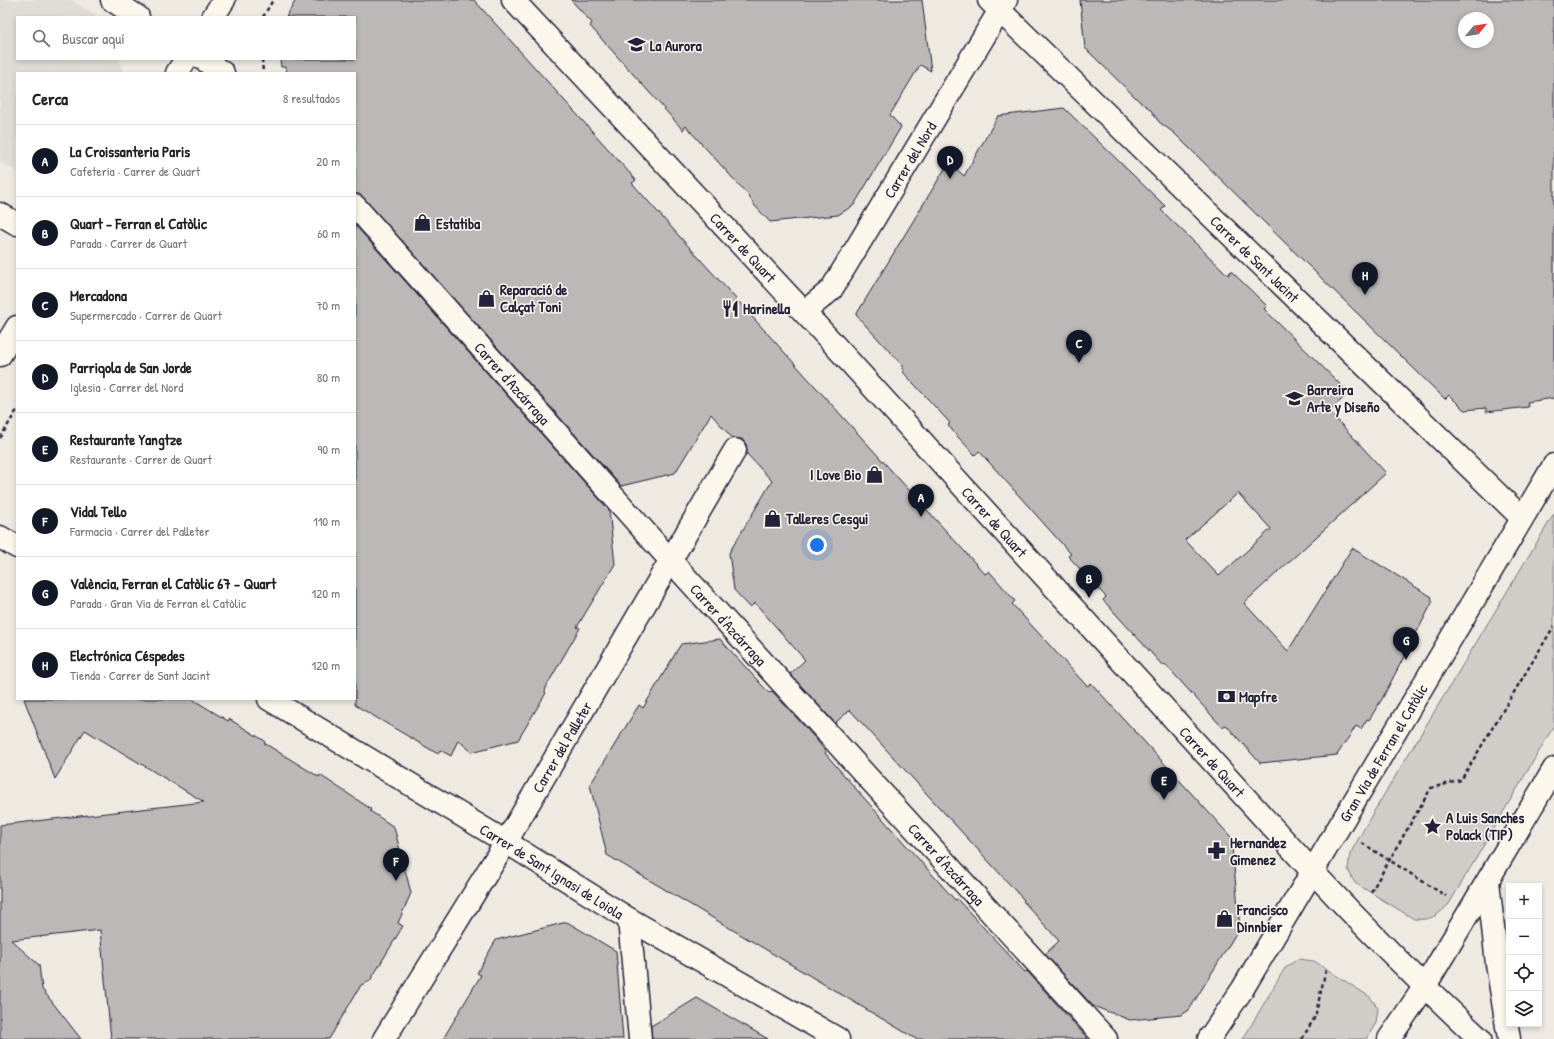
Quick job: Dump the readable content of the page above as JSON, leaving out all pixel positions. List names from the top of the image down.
{
  "streets": {
    "street": [
      "Carrer del Nord",
      "Carrer de Quart",
      "Carrer de Sant Jacint",
      "Carrer d'Azcárraga",
      "Carrer del Palleter",
      "Gran Via de Ferran el Catòlic",
      "Carrer de Sant Ignasi de Loiola"
    ]
  },
  "crossings": [
    ["Carrer del Nord", "Carrer de Quart"],
    ["Carrer del Nord", "Carrer de Sant Jacint"],
    ["Carrer de Quart", "Gran Via de Ferran el Catòlic"],
    ["Carrer de Sant Jacint", "Gran Via de Ferran el Catòlic"],
    ["Carrer d'Azcárraga", "Carrer del Palleter"],
    ["Carrer del Palleter", "Carrer de Sant Ignasi de Loiola"]
  ],
  "places": {
    "school or university": ["La Aurora", "Barreira Arte y Diseño"],
    "shop": [
      "Estatiba",
      "Reparació de Calçat Toni",
      "I Love Bio",
      "Talleres Cesgui",
      "Francisco Dinnbier"
    ],
    "restaurant": ["Harinella"],
    "bank": ["Mapfre"],
    "place": ["A Luis Sanches Polack (TIP)"],
    "pharmacy": ["Hernandez Gimenez"]
  },
  "north": "top right",
  "page": {
    "search": "Buscar aquí",
    "heading": ["Cerca", "8 resultados"],
    "list": [
      {
        "mark": "A",
        "name": "La Croissanteria Paris",
        "note": "Cafetería · Carrer de Quart",
        "value": "20 m"
      },
      {
        "mark": "B",
        "name": "Quart - Ferran el Catòlic",
        "note": "Parada · Carrer de Quart",
        "value": "60 m"
      },
      {
        "mark": "C",
        "name": "Mercadona",
        "note": "Supermercado · Carrer de Quart",
        "value": "70 m"
      },
      {
        "mark": "D",
        "name": "Parriqola de San Jorde",
        "note": "Iglesia · Carrer del Nord",
        "value": "80 m"
      },
      {
        "mark": "E",
        "name": "Restaurante Yangtze",
        "note": "Restaurante · Carrer de Quart",
        "value": "90 m"
      },
      {
        "mark": "F",
        "name": "Vidal Tello",
        "note": "Farmacia · Carrer del Palleter",
        "value": "110 m"
      },
      {
        "mark": "G",
        "name": "València, Ferran el Catòlic 67 - Quart",
        "note": "Parada · Gran Via de Ferran el Catòlic",
        "value": "120 m"
      },
      {
        "mark": "H",
        "name": "Electrónica Céspedes",
        "note": "Tienda · Carrer de Sant Jacint",
        "value": "120 m"
      }
    ],
    "pins": [
      "D",
      "H",
      "C",
      "A",
      "B",
      "G",
      "E",
      "F"
    ],
    "map_buttons": ["+", "−"]
  }
}
